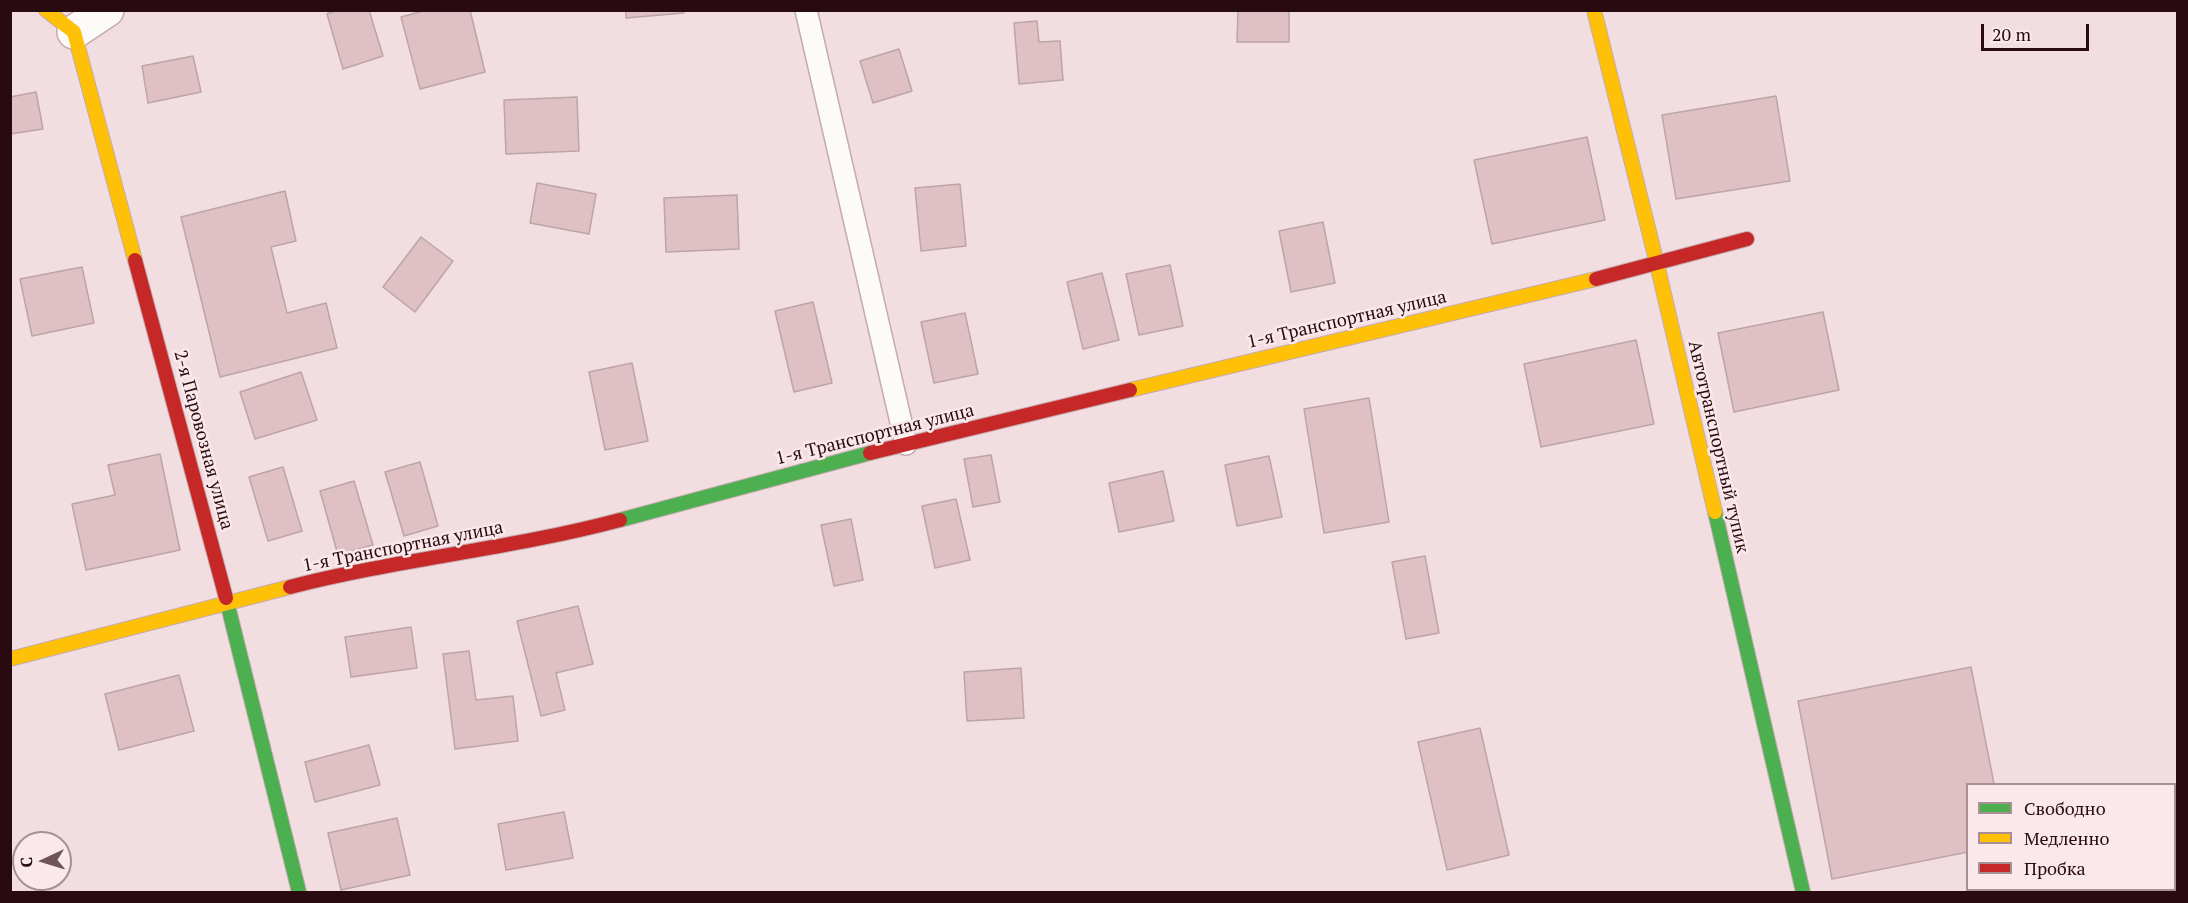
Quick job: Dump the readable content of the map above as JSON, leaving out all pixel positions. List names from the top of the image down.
{
  "streets": {
    "street": ["1-я Транспортная улица", "2-я Паровозная улица", "Автотранспортный тупик"]
  },
  "crossings": [
    ["1-я Транспортная улица", "2-я Паровозная улица"],
    ["1-я Транспортная улица", "Автотранспортный тупик"]
  ],
  "legend": ["Свободно", "Медленно", "Пробка"],
  "scale_bar": "20 m",
  "north": "left"
}
